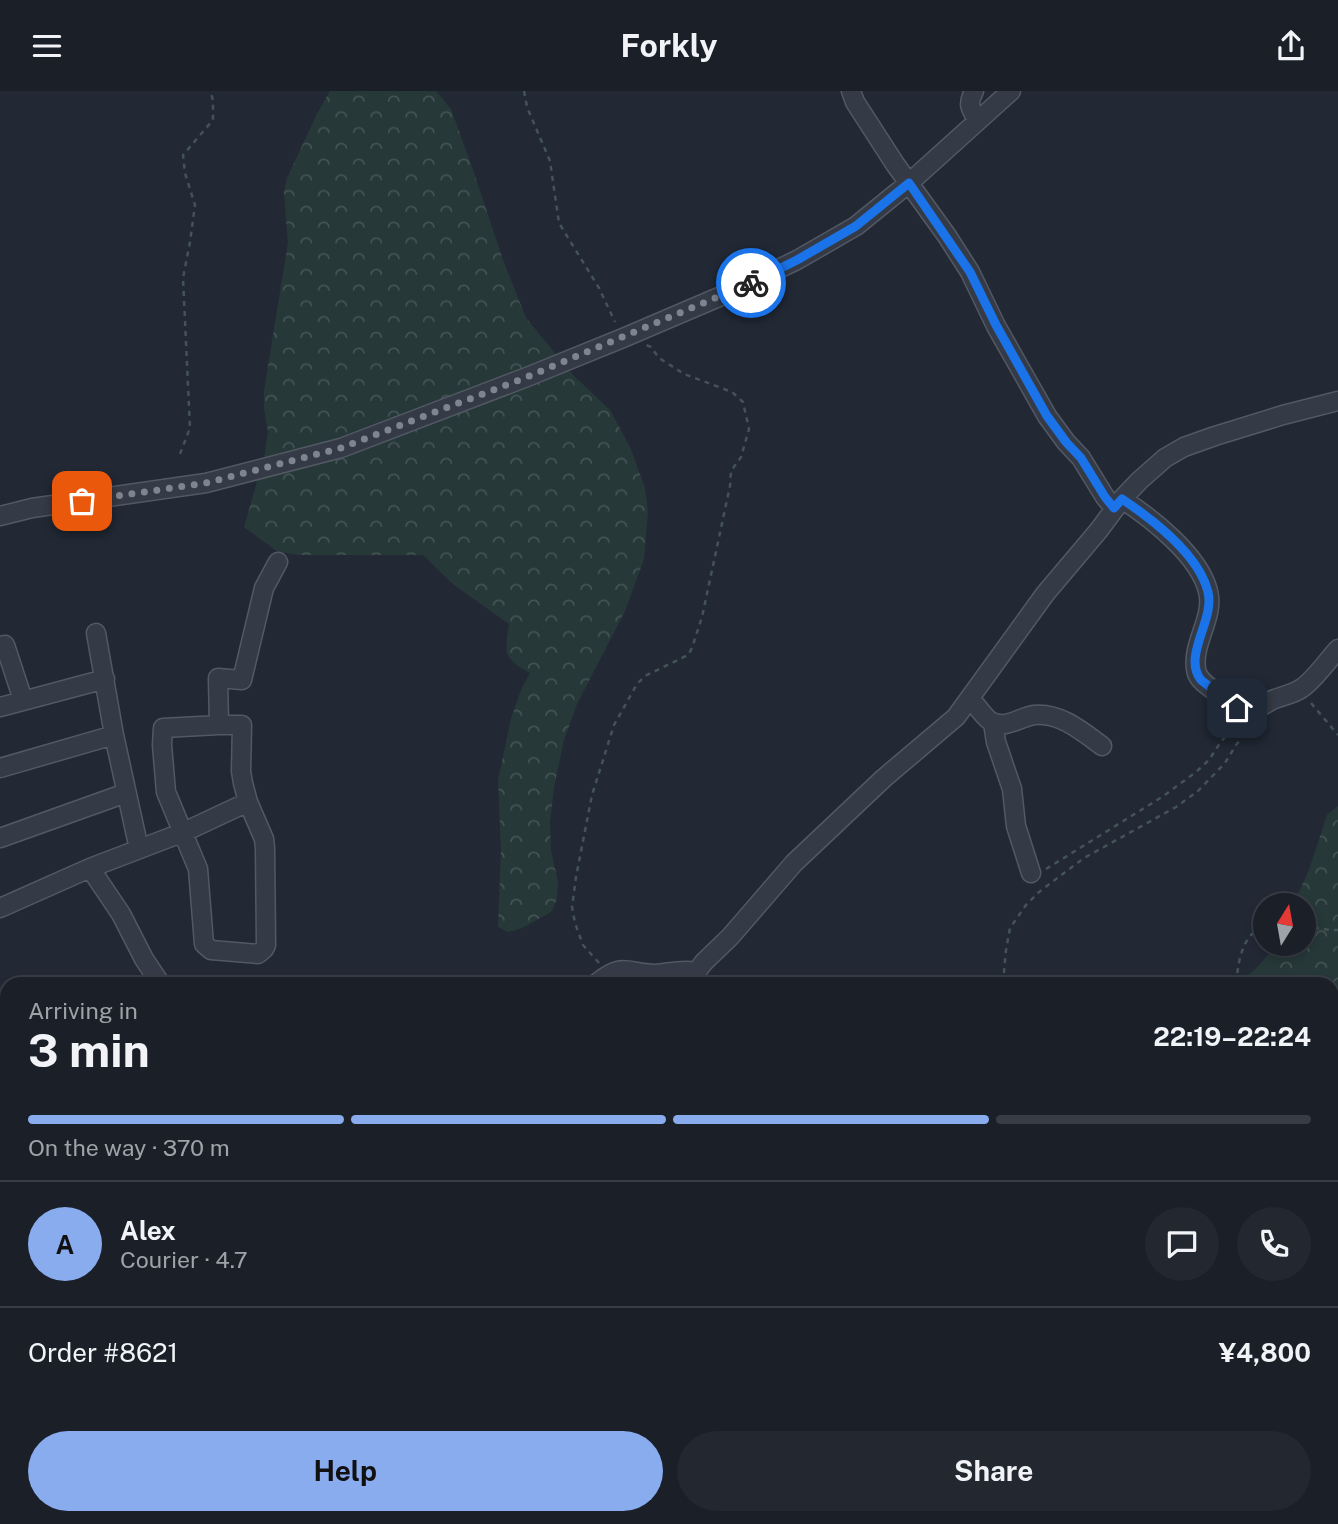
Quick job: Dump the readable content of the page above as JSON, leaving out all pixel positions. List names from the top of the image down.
{
  "north": "top",
  "page": {
    "header": "Forkly",
    "heading": ["3 min", "Arriving in", "22:19–22:24"],
    "panel": [
      "Alex",
      "Courier · 4.7",
      "Order #8621",
      "¥4,800"
    ],
    "bar": "On the way · 370 m",
    "round": "A",
    "buttons": ["Help", "Share"]
  }
}
